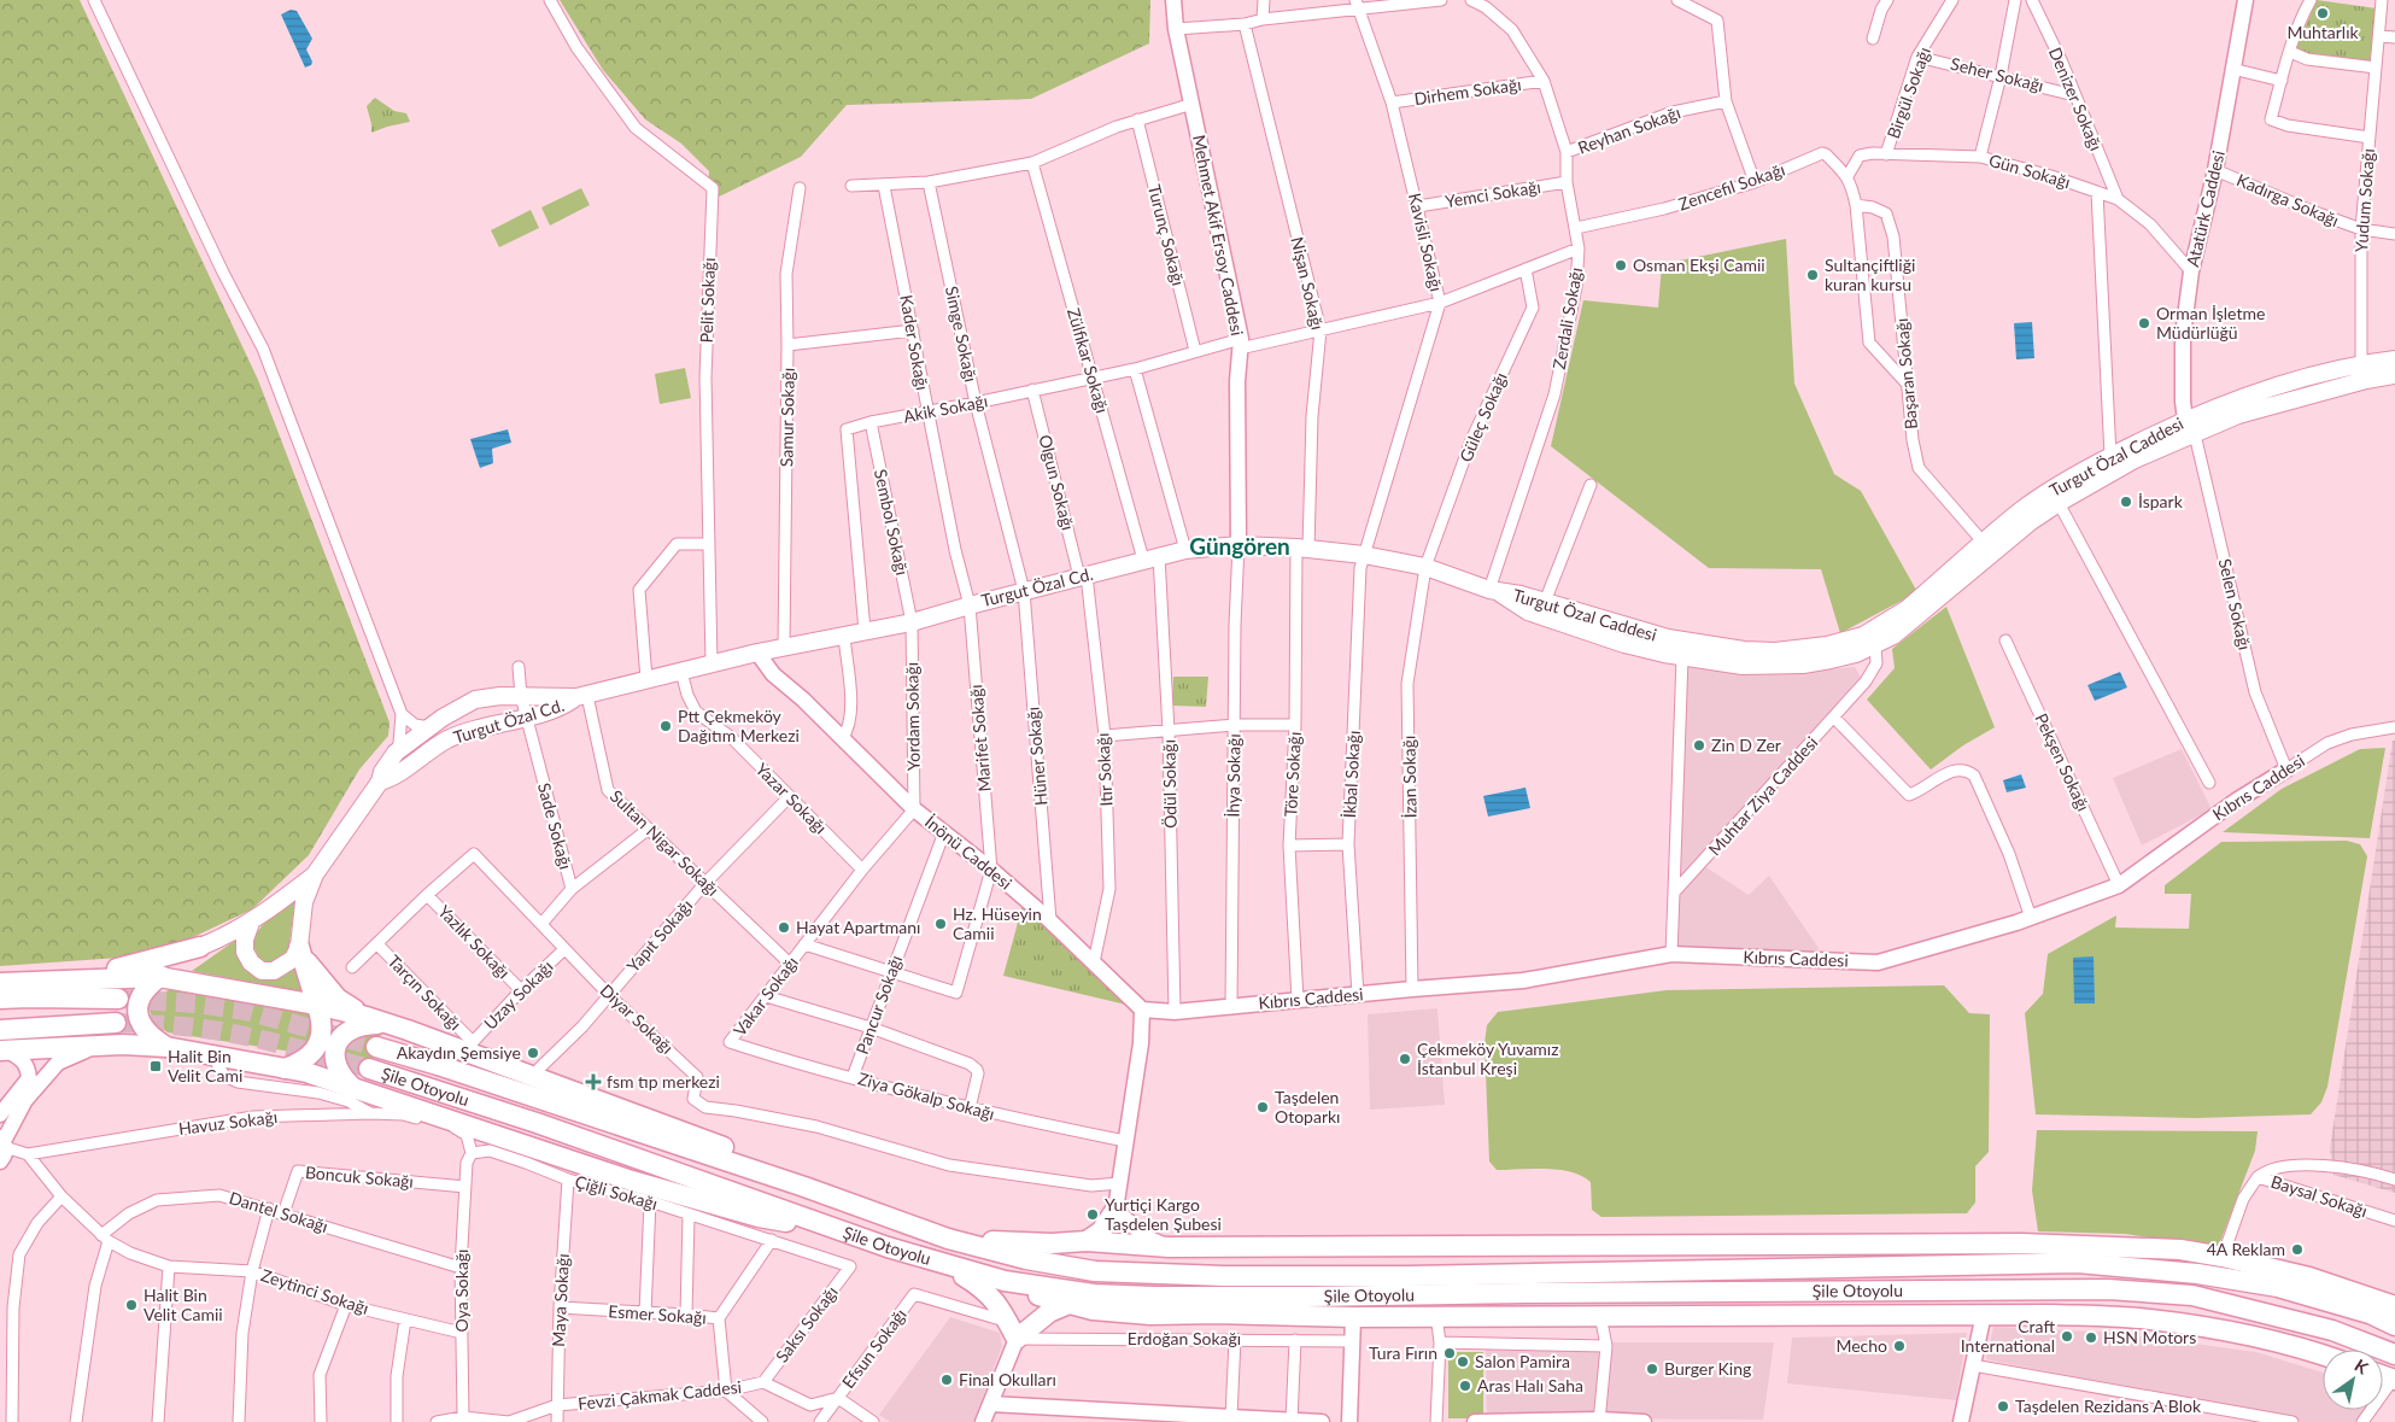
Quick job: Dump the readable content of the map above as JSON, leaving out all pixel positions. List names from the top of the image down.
{
  "streets": {
    "highway": ["Şile Otoyolu"],
    "main road": ["Turgut Özal Caddesi", "Turgut Özal Cd."],
    "street": [
      "Seher Sokağı",
      "Dirhem Sokağı",
      "Birgül Sokağı",
      "Denizer Sokağı",
      "Reyhan Sokağı",
      "Gün Sokağı",
      "Zencefil Sokağı",
      "Yemci Sokağı",
      "Kadırga Sokağı",
      "Yudum Sokağı",
      "Atatürk Caddesi",
      "Turunç Sokağı",
      "Mehmet Akif Ersoy Caddesi",
      "Kavisli Sokağı",
      "Nişan Sokağı",
      "Pelit Sokağı",
      "Zerdali Sokağı",
      "Simge Sokağı",
      "Kader Sokağı",
      "Zülfikar Sokağı",
      "Başaran Sokağı",
      "Akik Sokağı",
      "Samur Sokağı",
      "Güleç Sokağı",
      "Olgun Sokağı",
      "Sembol Sokağı",
      "Selen Sokağı",
      "Yordam Sokağı",
      "Marifet Sokağı",
      "Hüner Sokağı",
      "Pekşen Sokağı",
      "Itır Sokağı",
      "Töre Sokağı",
      "İkbal Sokağı",
      "İhya Sokağı",
      "İzan Sokağı",
      "Ödül Sokağı",
      "Kıbrıs Caddesi",
      "Muhtar Ziya Caddesi",
      "Yazar Sokağı",
      "Sade Sokağı",
      "Sultan Nigar Sokağı",
      "İnönü Caddesi",
      "Yapıt Sokağı",
      "Yazlık Sokağı",
      "Tarçın Sokağı",
      "Uzay Sokağı",
      "Vakar Sokağı",
      "Pancur Sokağı",
      "Diyar Sokağı",
      "Ziya Gökalp Sokağı",
      "Havuz Sokağı",
      "Boncuk Sokağı",
      "Çiğli Sokağı",
      "Baysal Sokağı",
      "Dantel Sokağı",
      "Oya Sokağı",
      "Zeytinci Sokağı",
      "Maya Sokağı",
      "Esmer Sokağı",
      "Saksı Sokağı",
      "Erdoğan Sokağı",
      "Efsun Sokağı",
      "Fevzi Çakmak Caddesi"
    ]
  },
  "crossings": [
    ["Seher Sokağı", "Birgül Sokağı"],
    ["Seher Sokağı", "Denizer Sokağı"],
    ["Dirhem Sokağı", "Kavisli Sokağı"],
    ["Dirhem Sokağı", "Zerdali Sokağı"],
    ["Birgül Sokağı", "Gün Sokağı"],
    ["Denizer Sokağı", "Gün Sokağı"],
    ["Reyhan Sokağı", "Zerdali Sokağı"],
    ["Gün Sokağı", "Zencefil Sokağı"],
    ["Gün Sokağı", "Atatürk Caddesi"],
    ["Zencefil Sokağı", "Zerdali Sokağı"],
    ["Yemci Sokağı", "Kavisli Sokağı"],
    ["Yemci Sokağı", "Zerdali Sokağı"],
    ["Kadırga Sokağı", "Yudum Sokağı"],
    ["Kadırga Sokağı", "Atatürk Caddesi"],
    ["Yudum Sokağı", "Turgut Özal Caddesi"],
    ["Atatürk Caddesi", "Turgut Özal Caddesi"],
    ["Turunç Sokağı", "Akik Sokağı"],
    ["Mehmet Akif Ersoy Caddesi", "Akik Sokağı"],
    ["Mehmet Akif Ersoy Caddesi", "Turgut Özal Cd."],
    ["Mehmet Akif Ersoy Caddesi", "İhya Sokağı"],
    ["Kavisli Sokağı", "Akik Sokağı"],
    ["Kavisli Sokağı", "Turgut Özal Cd."],
    ["Kavisli Sokağı", "İkbal Sokağı"],
    ["Nişan Sokağı", "Akik Sokağı"],
    ["Nişan Sokağı", "Turgut Özal Cd."],
    ["Nişan Sokağı", "Töre Sokağı"],
    ["Pelit Sokağı", "Turgut Özal Cd."],
    ["Zerdali Sokağı", "Akik Sokağı"],
    ["Zerdali Sokağı", "Turgut Özal Caddesi"],
    ["Zerdali Sokağı", "Turgut Özal Cd."],
    ["Simge Sokağı", "Akik Sokağı"],
    ["Simge Sokağı", "Turgut Özal Cd."],
    ["Simge Sokağı", "Hüner Sokağı"],
    ["Kader Sokağı", "Akik Sokağı"],
    ["Kader Sokağı", "Turgut Özal Cd."],
    ["Kader Sokağı", "Marifet Sokağı"],
    ["Zülfikar Sokağı", "Akik Sokağı"],
    ["Zülfikar Sokağı", "Turgut Özal Cd."],
    ["Zülfikar Sokağı", "Ödül Sokağı"],
    ["Başaran Sokağı", "Turgut Özal Caddesi"],
    ["Akik Sokağı", "Güleç Sokağı"],
    ["Akik Sokağı", "Olgun Sokağı"],
    ["Akik Sokağı", "Sembol Sokağı"],
    ["Akik Sokağı", "Turgut Özal Cd."],
    ["Samur Sokağı", "Turgut Özal Cd."],
    ["Güleç Sokağı", "Turgut Özal Cd."],
    ["Güleç Sokağı", "İzan Sokağı"],
    ["Turgut Özal Caddesi", "Turgut Özal Cd."],
    ["Turgut Özal Caddesi", "Selen Sokağı"],
    ["Turgut Özal Caddesi", "Muhtar Ziya Caddesi"],
    ["Olgun Sokağı", "Turgut Özal Cd."],
    ["Olgun Sokağı", "Itır Sokağı"],
    ["Sembol Sokağı", "Turgut Özal Cd."],
    ["Sembol Sokağı", "Yordam Sokağı"],
    ["Turgut Özal Cd.", "Yordam Sokağı"],
    ["Turgut Özal Cd.", "Marifet Sokağı"],
    ["Turgut Özal Cd.", "Hüner Sokağı"],
    ["Turgut Özal Cd.", "Itır Sokağı"],
    ["Turgut Özal Cd.", "Töre Sokağı"],
    ["Turgut Özal Cd.", "İkbal Sokağı"],
    ["Turgut Özal Cd.", "İhya Sokağı"],
    ["Turgut Özal Cd.", "İzan Sokağı"],
    ["Turgut Özal Cd.", "Ödül Sokağı"],
    ["Turgut Özal Cd.", "Yazar Sokağı"],
    ["Turgut Özal Cd.", "Sade Sokağı"],
    ["Turgut Özal Cd.", "Sultan Nigar Sokağı"],
    ["Turgut Özal Cd.", "İnönü Caddesi"],
    ["Selen Sokağı", "Kıbrıs Caddesi"],
    ["Yordam Sokağı", "İnönü Caddesi"],
    ["Yordam Sokağı", "Vakar Sokağı"],
    ["Marifet Sokağı", "İnönü Caddesi"],
    ["Hüner Sokağı", "İnönü Caddesi"],
    ["Pekşen Sokağı", "Kıbrıs Caddesi"],
    ["Itır Sokağı", "İnönü Caddesi"],
    ["Töre Sokağı", "Kıbrıs Caddesi"],
    ["İkbal Sokağı", "Kıbrıs Caddesi"],
    ["İhya Sokağı", "Kıbrıs Caddesi"],
    ["İzan Sokağı", "Kıbrıs Caddesi"],
    ["Ödül Sokağı", "Kıbrıs Caddesi"],
    ["Kıbrıs Caddesi", "İnönü Caddesi"],
    ["Yazar Sokağı", "Yapıt Sokağı"],
    ["Yazar Sokağı", "Vakar Sokağı"],
    ["Sade Sokağı", "Diyar Sokağı"],
    ["Sultan Nigar Sokağı", "Yapıt Sokağı"],
    ["Sultan Nigar Sokağı", "Vakar Sokağı"],
    ["İnönü Caddesi", "Vakar Sokağı"],
    ["İnönü Caddesi", "Pancur Sokağı"],
    ["Yapıt Sokağı", "Diyar Sokağı"],
    ["Yazlık Sokağı", "Uzay Sokağı"],
    ["Yazlık Sokağı", "Diyar Sokağı"],
    ["Tarçın Sokağı", "Uzay Sokağı"],
    ["Tarçın Sokağı", "Diyar Sokağı"],
    ["Uzay Sokağı", "Diyar Sokağı"],
    ["Vakar Sokağı", "Ziya Gökalp Sokağı"],
    ["Pancur Sokağı", "Ziya Gökalp Sokağı"],
    ["Havuz Sokağı", "Çiğli Sokağı"],
    ["Havuz Sokağı", "Oya Sokağı"],
    ["Havuz Sokağı", "Zeytinci Sokağı"],
    ["Boncuk Sokağı", "Dantel Sokağı"],
    ["Boncuk Sokağı", "Oya Sokağı"],
    ["Çiğli Sokağı", "Oya Sokağı"],
    ["Çiğli Sokağı", "Maya Sokağı"],
    ["Çiğli Sokağı", "Saksı Sokağı"],
    ["Dantel Sokağı", "Oya Sokağı"],
    ["Dantel Sokağı", "Zeytinci Sokağı"],
    ["Oya Sokağı", "Zeytinci Sokağı"],
    ["Oya Sokağı", "Fevzi Çakmak Caddesi"],
    ["Maya Sokağı", "Esmer Sokağı"],
    ["Maya Sokağı", "Fevzi Çakmak Caddesi"],
    ["Esmer Sokağı", "Fevzi Çakmak Caddesi"],
    ["Saksı Sokağı", "Fevzi Çakmak Caddesi"],
    ["Erdoğan Sokağı", "Efsun Sokağı"],
    ["Efsun Sokağı", "Fevzi Çakmak Caddesi"]
  ],
  "districts": ["Güngören"],
  "places": {
    "other": [
      "Muhtarlık",
      "Osman Ekşi Camii",
      "Sultançiftliği kuran kursu",
      "Orman İşletme Müdürlüğü",
      "İspark",
      "Ptt Çekmeköy Dağıtım Merkezi",
      "Zin D Zer",
      "Hz. Hüseyin Camii",
      "Hayat Apartmanı",
      "Akaydın Şemsiye",
      "Çekmeköy Yuvamız İstanbul Kreşi",
      "Taşdelen Otoparkı",
      "Yurtiçi Kargo Taşdelen Şubesi",
      "4A Reklam",
      "Halit Bin Velit Camii",
      "Craft International",
      "HSN Motors",
      "Mecho",
      "Tura Fırın",
      "Salon Pamira",
      "Burger King",
      "Final Okulları",
      "Aras Halı Saha",
      "Taşdelen Rezidans A Blok"
    ],
    "transit": ["Halit Bin Velit Cami"],
    "health": ["fsm tıp merkezi"]
  },
  "north": "top right"
}
